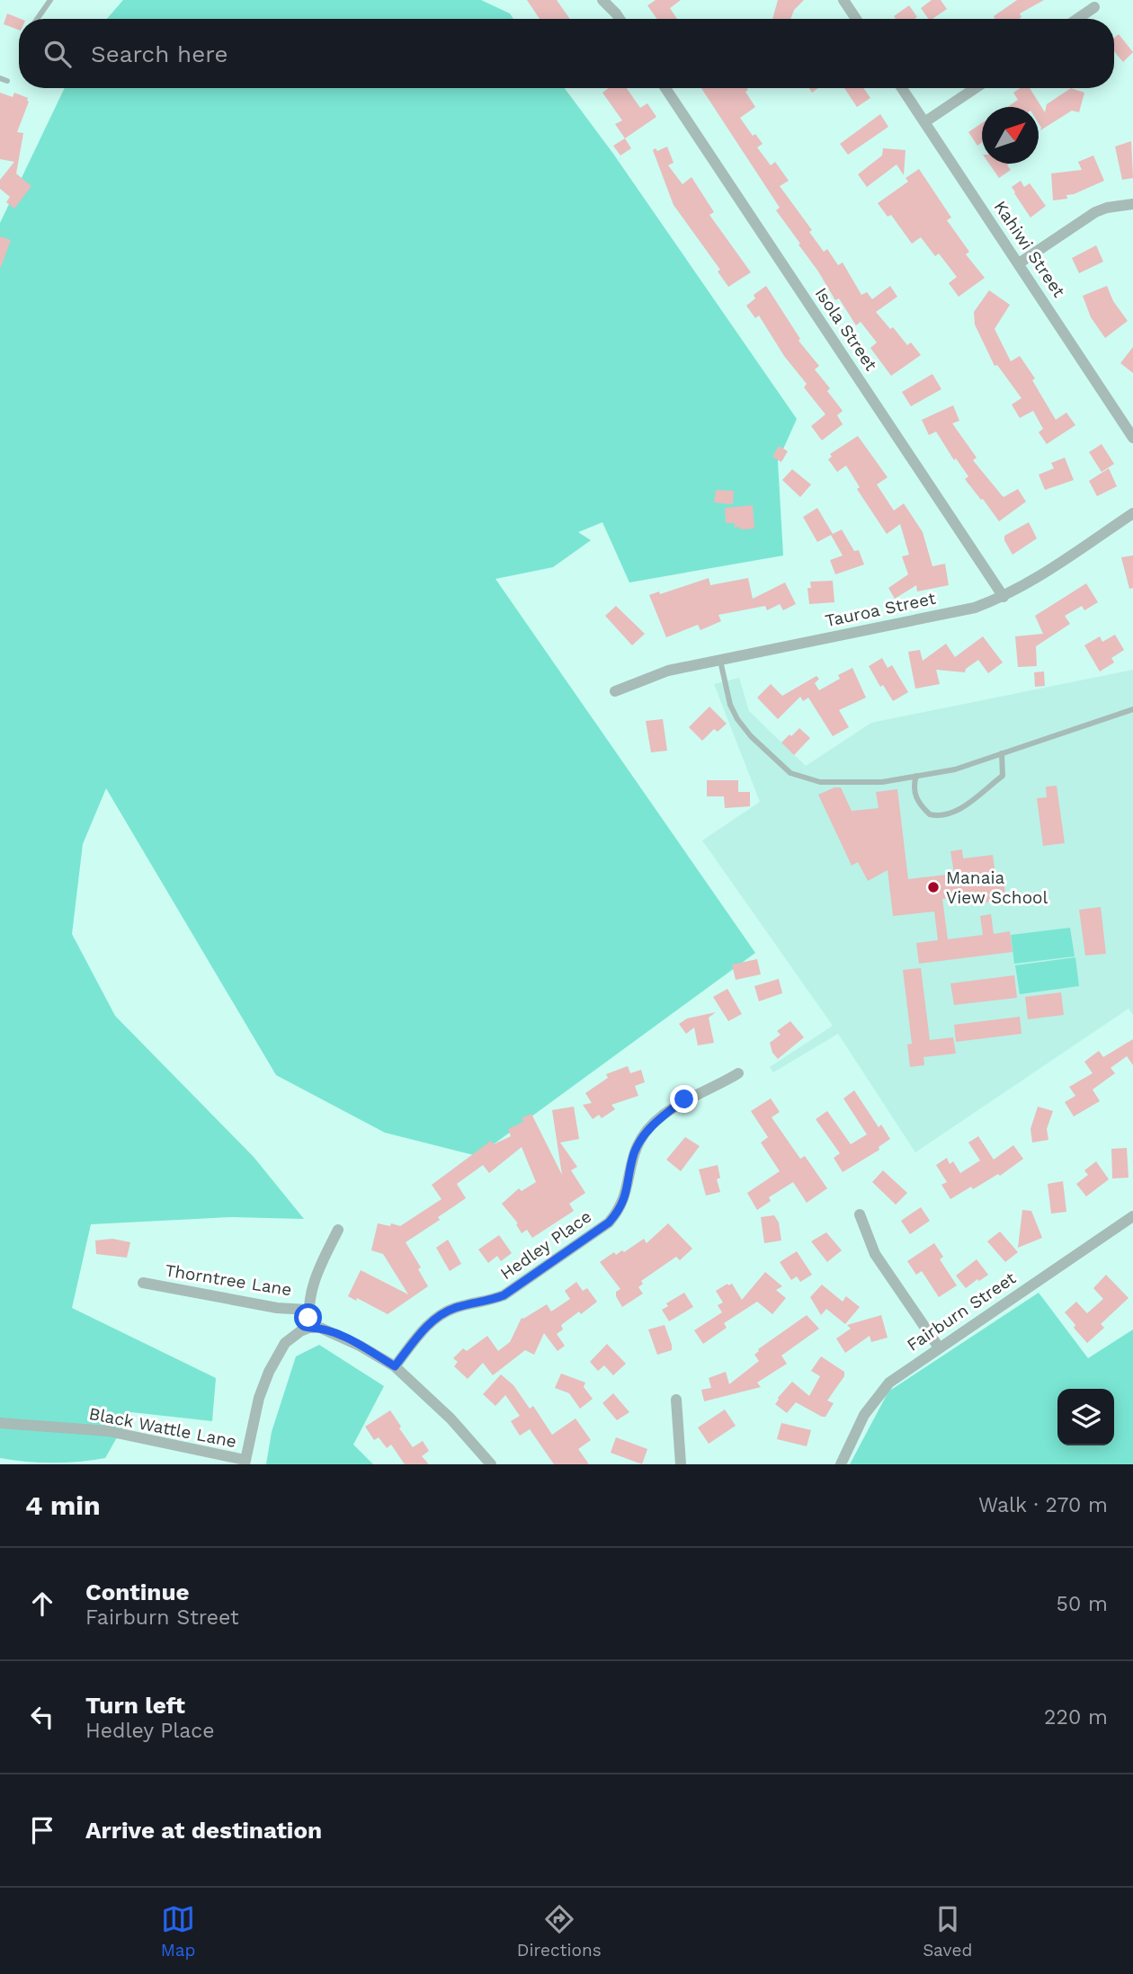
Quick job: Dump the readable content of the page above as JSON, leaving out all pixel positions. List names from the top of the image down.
{
  "streets": {
    "street": [
      "Kahiwi Street",
      "Isola Street",
      "Tauroa Street",
      "Hedley Place",
      "Thorntree Lane",
      "Fairburn Street",
      "Black Wattle Lane"
    ]
  },
  "crossings": [
    ["Isola Street", "Tauroa Street"]
  ],
  "places": ["Manaia View School"],
  "north": "top right",
  "page": {
    "search": "Search here",
    "heading": ["4 min", "Walk · 270 m"],
    "list": [
      ["Continue", "Fairburn Street", "50 m"],
      ["Turn left", "Hedley Place", "220 m"],
      "Arrive at destination"
    ],
    "nav": ["Map", "Directions", "Saved"]
  }
}
